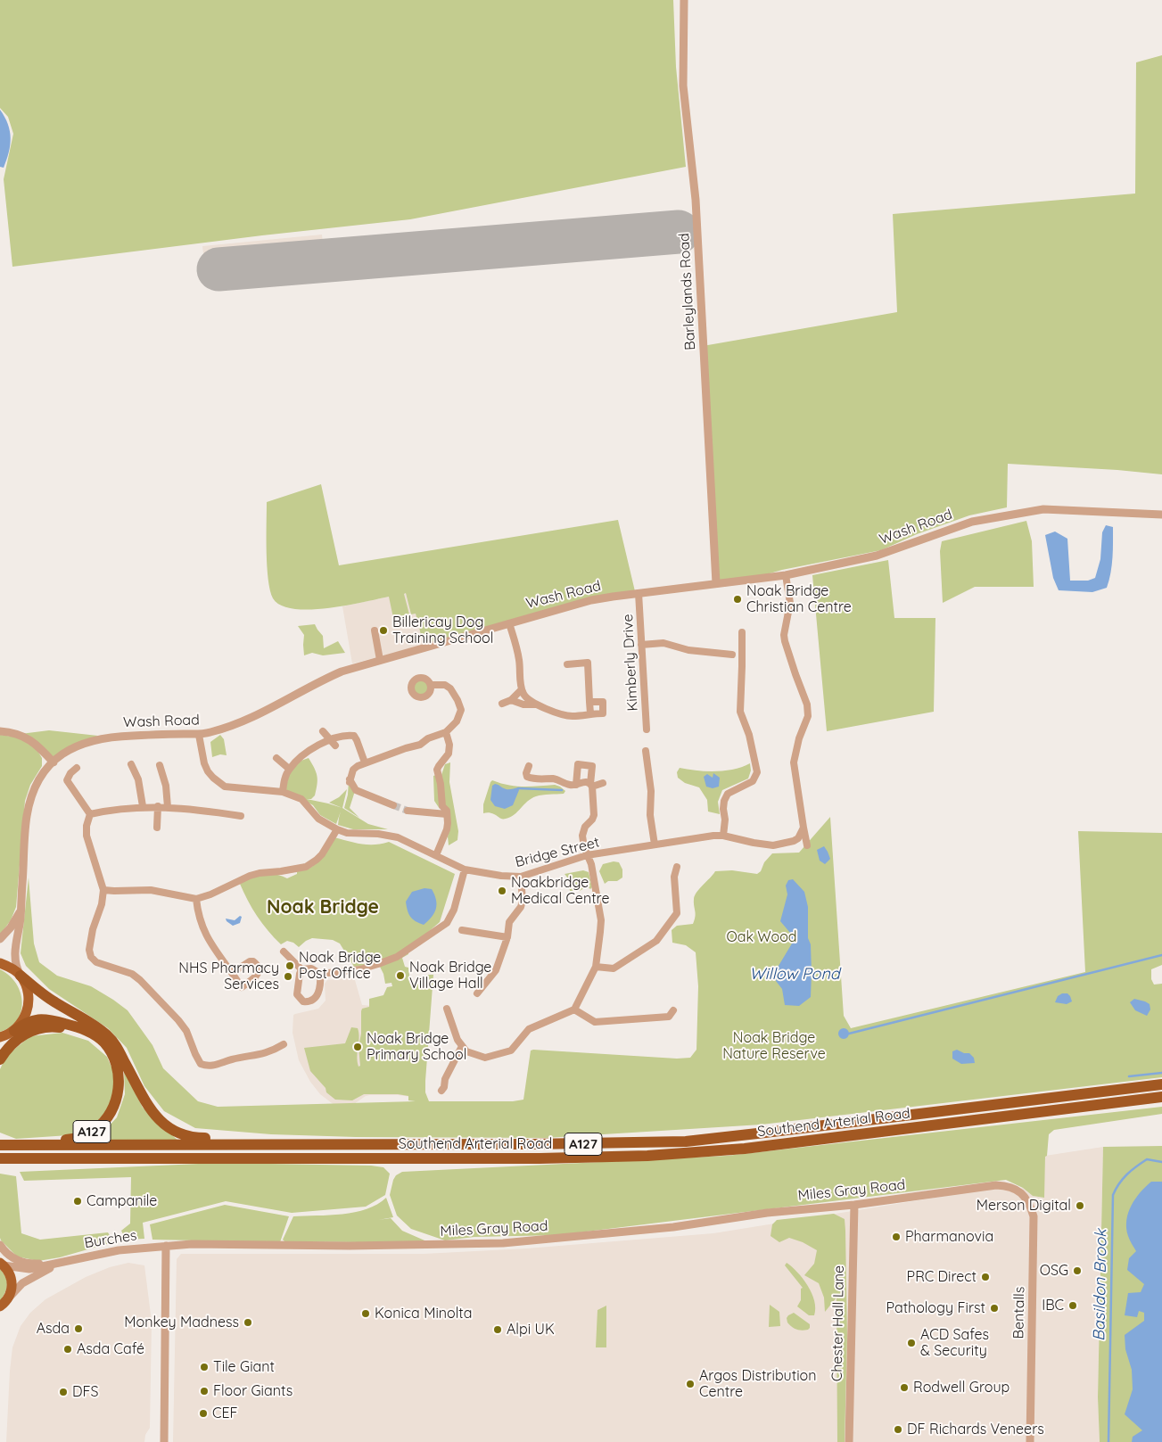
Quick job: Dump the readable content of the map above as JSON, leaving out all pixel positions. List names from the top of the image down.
{
  "streets": {
    "highway": ["Southend Arterial Road", "A127"],
    "street": [
      "Barleylands Road",
      "Wash Road",
      "Kimberly Drive",
      "Bridge Street",
      "Miles Gray Road",
      "Burches",
      "Bentalls",
      "Chester Hall Lane"
    ]
  },
  "crossings": [
    ["Barleylands Road", "Wash Road"],
    ["Wash Road", "Kimberly Drive"],
    ["Wash Road", "Bridge Street"],
    ["Southend Arterial Road", "A127"],
    ["Miles Gray Road", "Burches"],
    ["Miles Gray Road", "Bentalls"],
    ["Miles Gray Road", "Chester Hall Lane"]
  ],
  "districts": ["Noak Bridge"],
  "water": ["Willow Pond", "Basildon Brook"],
  "parks": ["Oak Wood", "Noak Bridge Nature Reserve"],
  "places": [
    "Noak Bridge Christian Centre",
    "Billericay Dog Training School",
    "Noakbridge Medical Centre",
    "Noak Bridge Post Office",
    "Noak Bridge Village Hall",
    "NHS Pharmacy Services",
    "Noak Bridge Primary School",
    "Campanile",
    "Merson Digital",
    "Pharmanovia",
    "OSG",
    "PRC Direct",
    "IBC",
    "Pathology First",
    "Konica Minolta",
    "Monkey Madness",
    "Asda",
    "Alpi UK",
    "ACD Safes & Security",
    "Asda Café",
    "Tile Giant",
    "Argos Distribution Centre",
    "Rodwell Group",
    "Floor Giants",
    "DFS",
    "CEF",
    "DF Richards Veneers"
  ]
}
